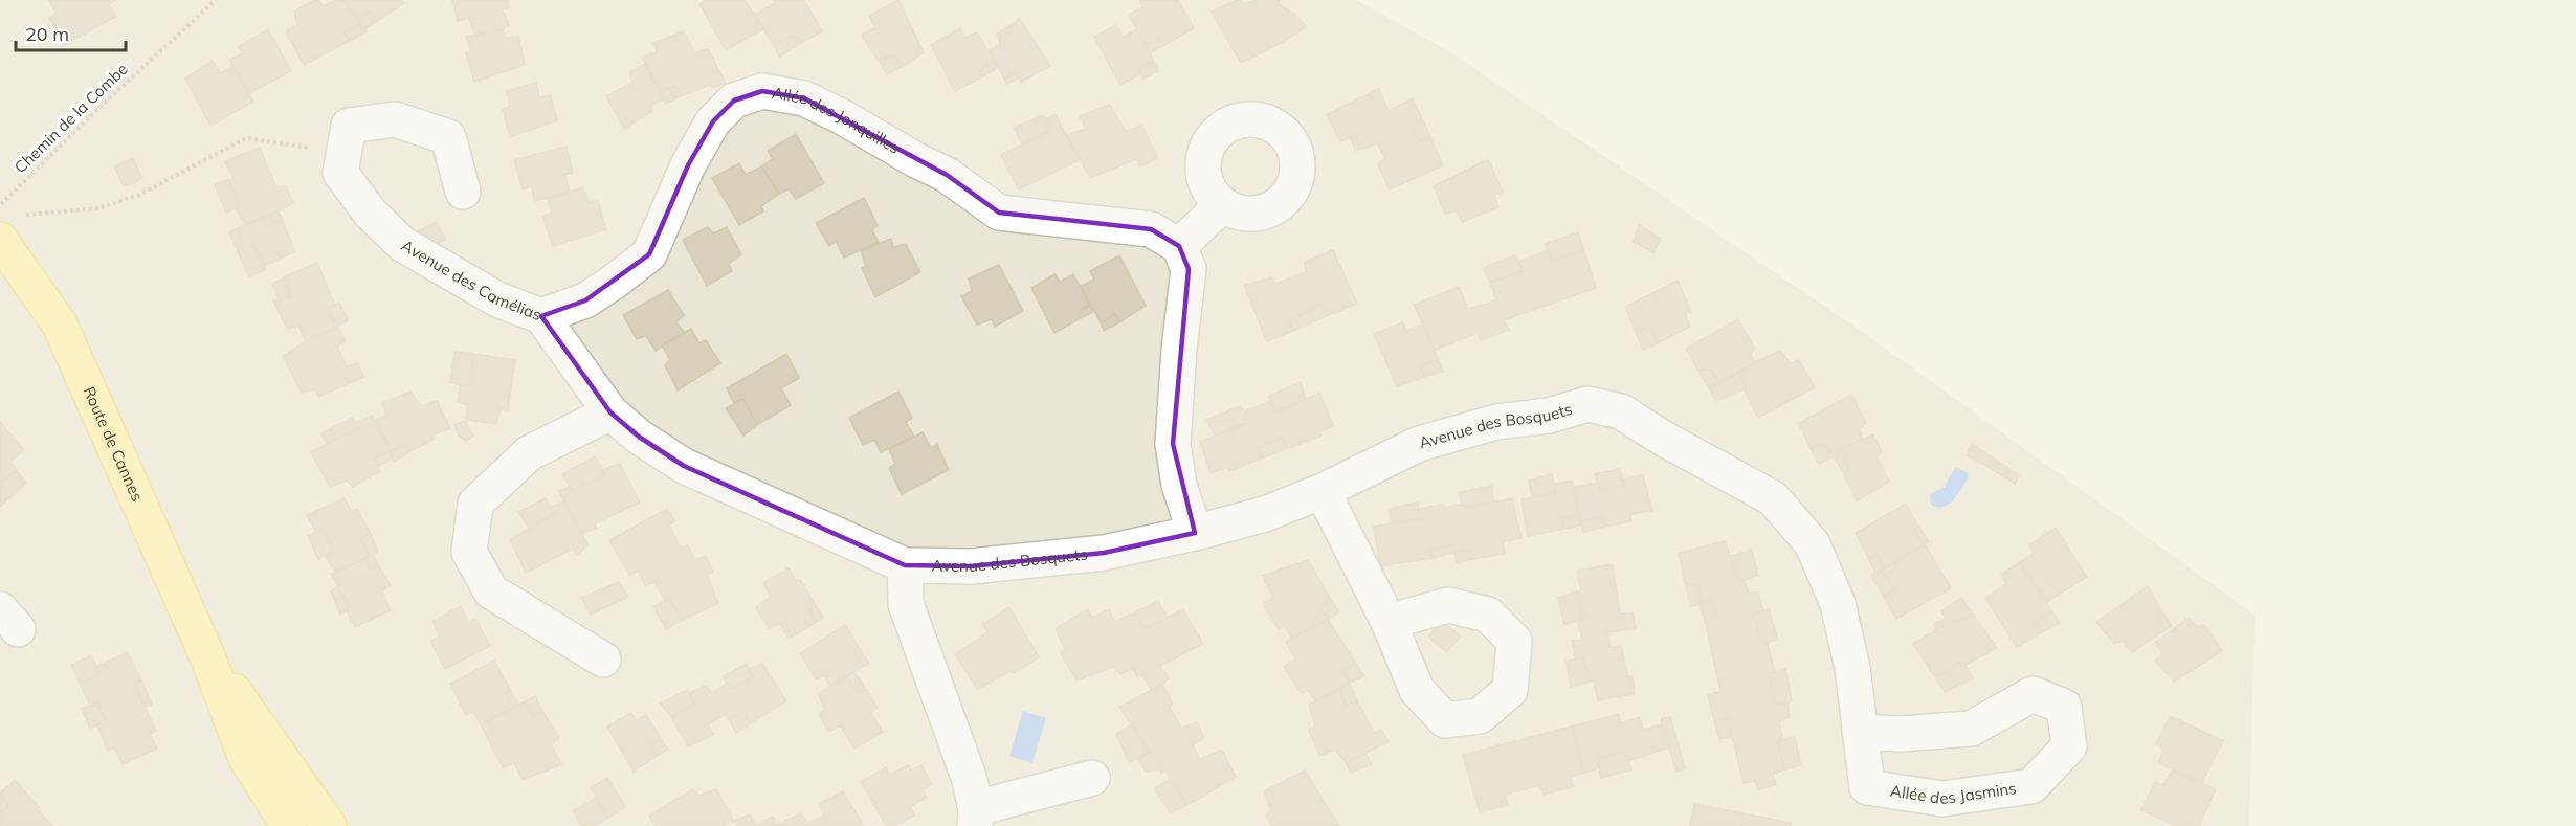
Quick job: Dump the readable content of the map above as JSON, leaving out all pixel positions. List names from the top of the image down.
{
  "streets": {
    "main road": ["Route de Cannes"],
    "street": [
      "Allée des Jonquilles",
      "Avenue des Camélias",
      "Avenue des Bosquets",
      "Allée des Jasmins"
    ],
    "path": ["Chemin de la Combe"]
  },
  "crossings": [
    ["Allée des Jonquilles", "Avenue des Camélias"],
    ["Avenue des Camélias", "Avenue des Bosquets"],
    ["Avenue des Bosquets", "Allée des Jasmins"]
  ],
  "scale_bar": "20 m"
}
